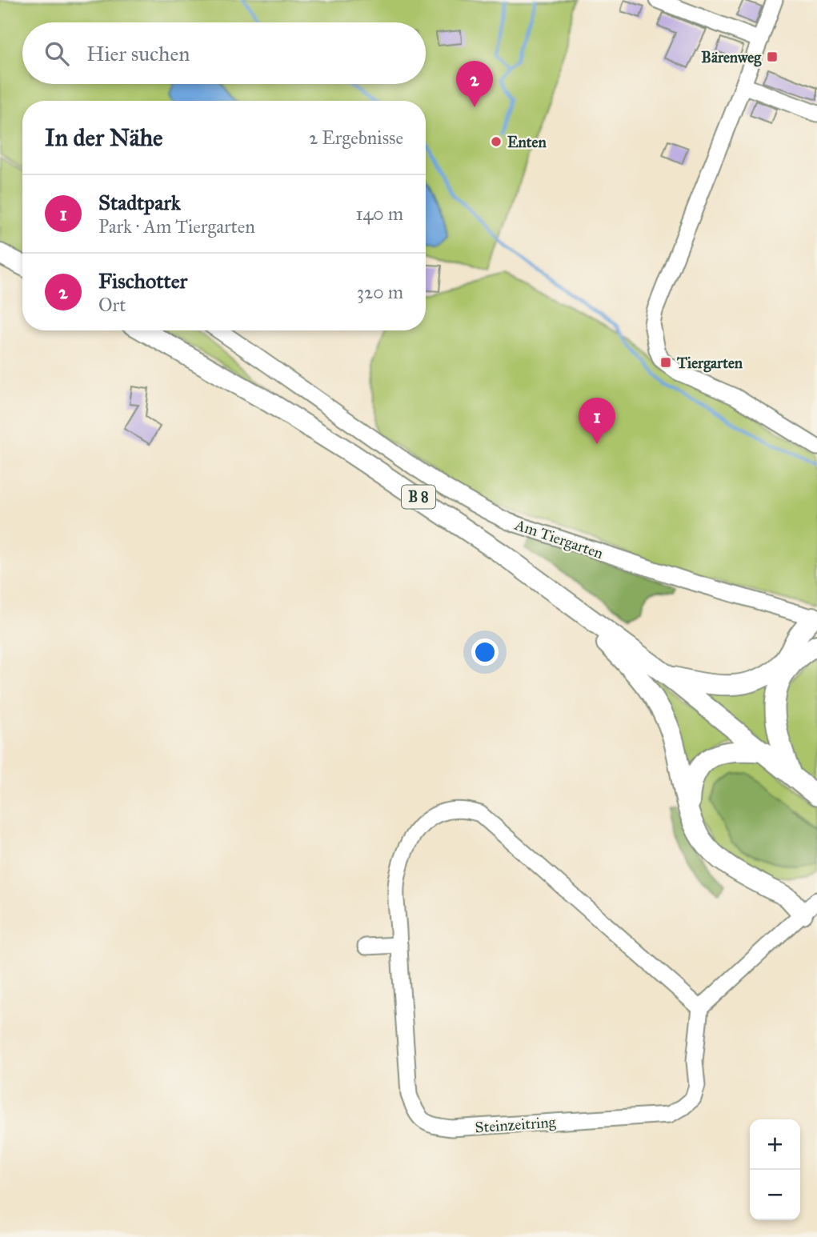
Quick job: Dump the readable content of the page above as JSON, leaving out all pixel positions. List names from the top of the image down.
{
  "streets": {
    "main road": ["B 8"],
    "street": ["Am Tiergarten", "Steinzeitring"]
  },
  "places": {
    "transit": ["Bärenweg", "Tiergarten"],
    "other": ["Enten"]
  },
  "page": {
    "search": "Hier suchen",
    "pins": ["2", "1"],
    "heading": ["In der Nähe", "2 Ergebnisse"],
    "list": [
      {
        "mark": "1",
        "name": "Stadtpark",
        "note": "Park · Am Tiergarten",
        "value": "140 m"
      },
      {
        "mark": "2",
        "name": "Fischotter",
        "note": "Ort",
        "value": "320 m"
      }
    ],
    "map_buttons": ["+", "−"]
  }
}
